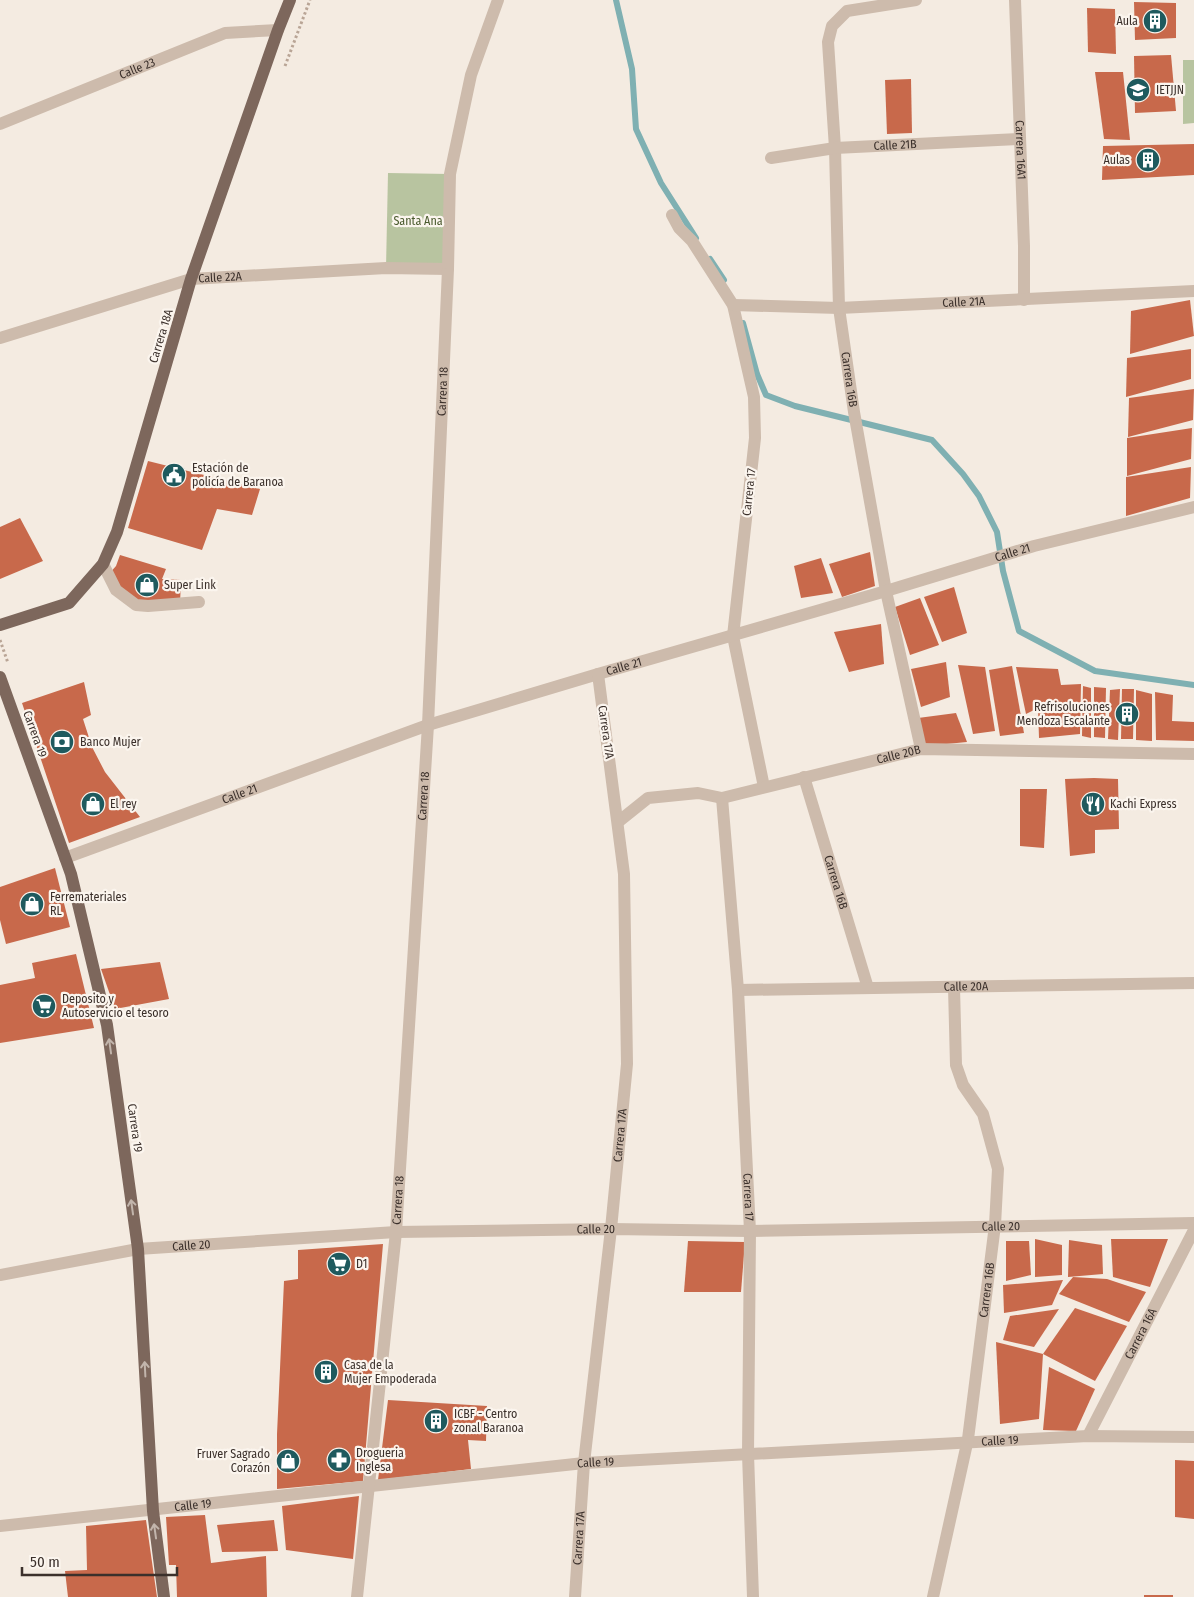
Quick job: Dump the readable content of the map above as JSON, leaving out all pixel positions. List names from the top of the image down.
{
  "streets": {
    "main road": ["Carrera 18A", "Carrera 19"],
    "street": [
      "Calle 23",
      "Calle 21B",
      "Carrera 16A1",
      "Calle 22A",
      "Calle 21A",
      "Carrera 16B",
      "Carrera 18",
      "Carrera 17",
      "Calle 21",
      "Carrera 17A",
      "Calle 20B",
      "Calle 20A",
      "Calle 20",
      "Carrera 16A",
      "Calle 19"
    ]
  },
  "crossings": [
    ["Calle 23", "Carrera 18A"],
    ["Calle 21B", "Carrera 16A1"],
    ["Calle 21B", "Carrera 16B"],
    ["Carrera 16A1", "Calle 21A"],
    ["Calle 22A", "Carrera 18A"],
    ["Calle 22A", "Carrera 18"],
    ["Calle 21A", "Carrera 16B"],
    ["Calle 21A", "Carrera 17"],
    ["Carrera 16B", "Calle 21"],
    ["Carrera 16B", "Calle 20B"],
    ["Carrera 16B", "Calle 20A"],
    ["Carrera 16B", "Calle 20"],
    ["Carrera 16B", "Calle 19"],
    ["Carrera 18", "Calle 21"],
    ["Carrera 18", "Calle 20"],
    ["Carrera 18", "Calle 19"],
    ["Carrera 17", "Calle 21"],
    ["Carrera 17", "Calle 20B"],
    ["Carrera 17", "Calle 20A"],
    ["Carrera 17", "Calle 20"],
    ["Carrera 17", "Calle 19"],
    ["Calle 21", "Carrera 17A"],
    ["Calle 21", "Carrera 19"],
    ["Carrera 17A", "Calle 20B"],
    ["Carrera 17A", "Calle 20"],
    ["Carrera 17A", "Calle 19"],
    ["Carrera 19", "Calle 20"],
    ["Carrera 19", "Calle 19"],
    ["Carrera 16A", "Calle 19"]
  ],
  "one_way": ["Carrera 19"],
  "parks": ["Santa Ana"],
  "places": {
    "building": [
      "Aula",
      "Aulas",
      "Refrisoluciones Mendoza Escalante",
      "Casa de la Mujer Empoderada",
      "ICBF - Centro zonal Baranoa"
    ],
    "school or university": ["IETJJN"],
    "public building": ["Estación de policía de Baranoa"],
    "shop": [
      "Super Link",
      "El rey",
      "Ferremateriales RL",
      "Fruver Sagrado Corazón"
    ],
    "bank": ["Banco Mujer"],
    "restaurant": ["Kachi Express"],
    "supermarket": ["Deposito y Autoservicio el tesoro", "D1"],
    "pharmacy": ["Drogueria Inglesa"]
  },
  "scale_bar": "50 m"
}
